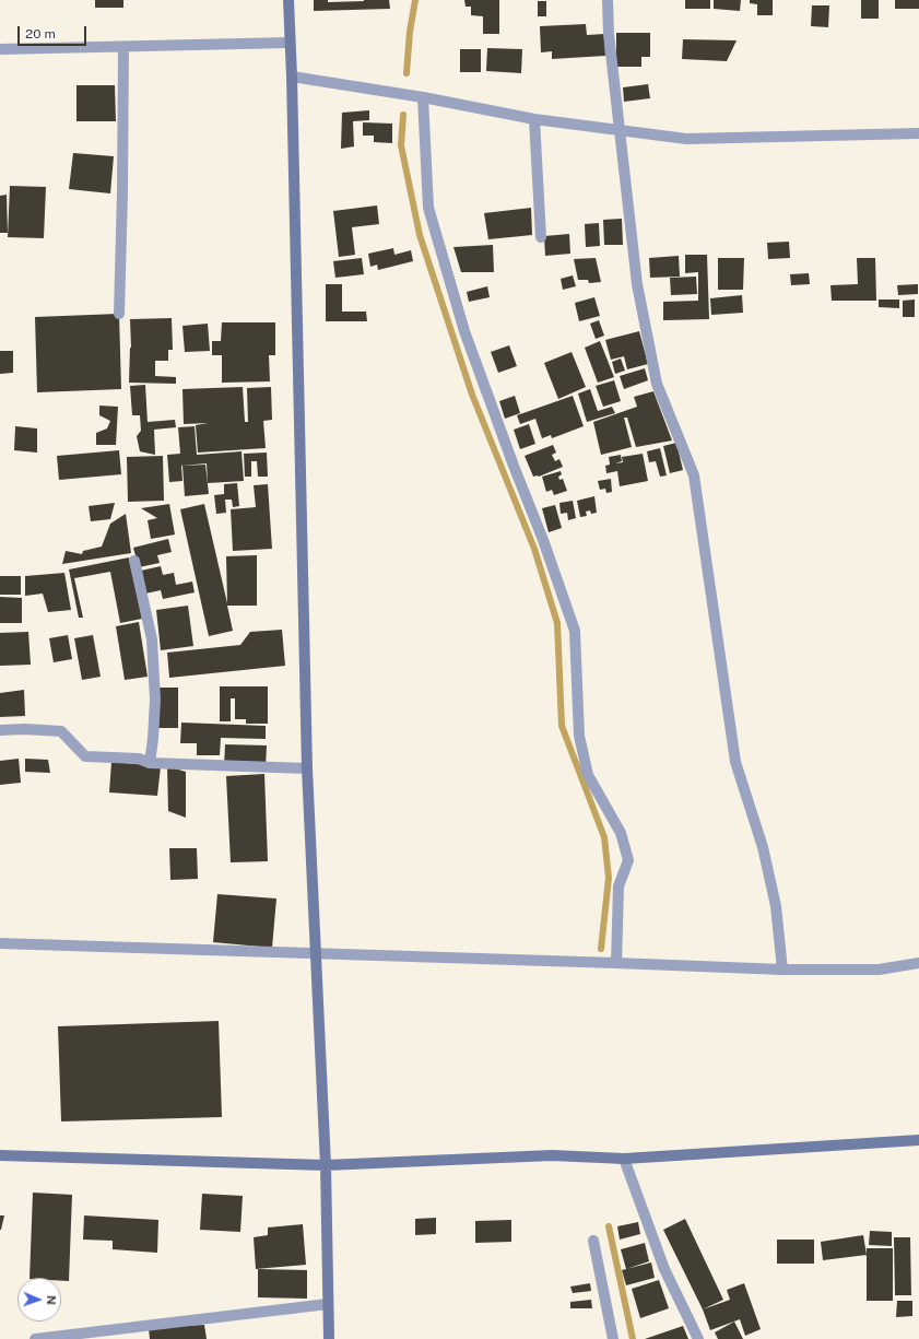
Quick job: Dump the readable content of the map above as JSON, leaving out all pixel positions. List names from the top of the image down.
{
  "scale_bar": "20 m",
  "north": "right"
}
